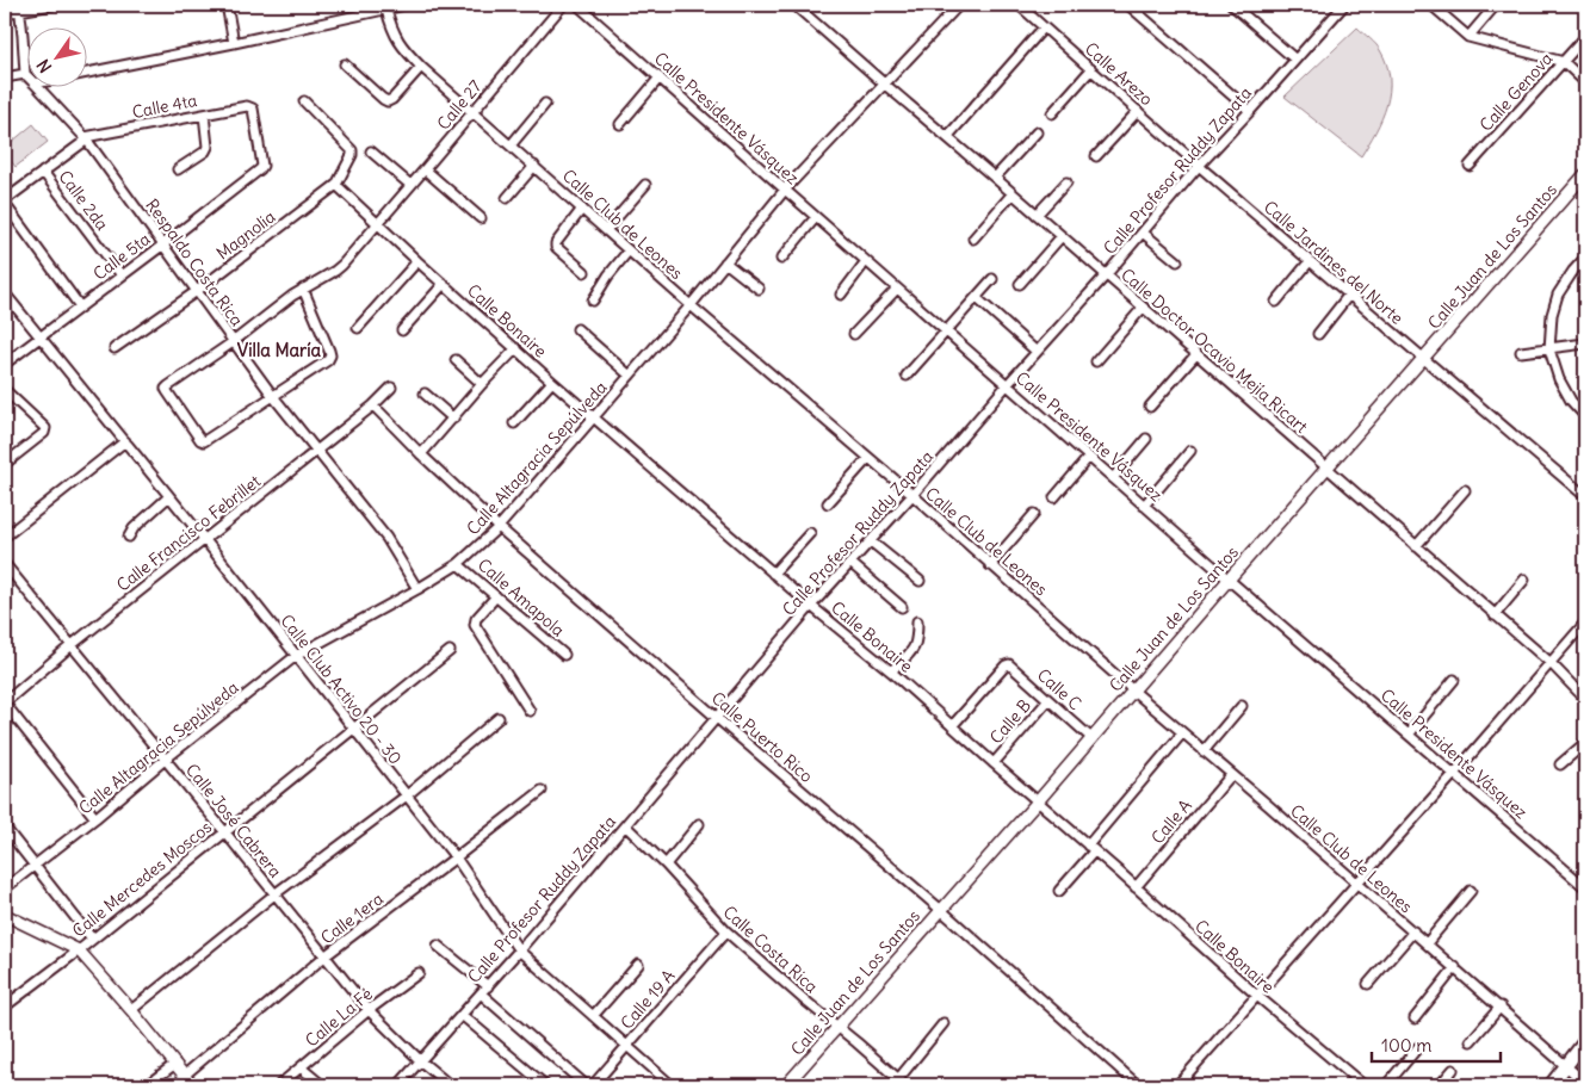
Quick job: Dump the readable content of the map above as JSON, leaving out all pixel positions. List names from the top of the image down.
{
  "streets": {
    "street": [
      "Calle Arezo",
      "Calle Genova",
      "Calle 27",
      "Calle 4ta",
      "Calle Presidente Vásquez",
      "Calle Profesor Ruddy Zapata",
      "Calle 2da",
      "Calle Club de Leones",
      "Magnolia",
      "Calle 5ta",
      "Calle Juan de Los Santos",
      "Respaldo Costa Rica",
      "Calle Jardines del Norte",
      "Calle Bonaire",
      "Calle Doctor Ocavio Mejía Ricart",
      "Calle Altagracia Sepúlveda",
      "Calle Francisco Febrillet",
      "Calle Amapola",
      "Calle Club Activo 20 - 30",
      "Calle C",
      "Calle B",
      "Calle Puerto Rico",
      "Calle José Cabrera",
      "Calle A",
      "Calle Mercedes Moscos",
      "Calle 1era",
      "Calle Costa Rica",
      "Calle 19 A",
      "Calle La Fé"
    ]
  },
  "crossings": [
    ["Calle Arezo", "Calle Profesor Ruddy Zapata"],
    ["Calle Arezo", "Calle Jardines del Norte"],
    ["Calle 27", "Calle Club de Leones"],
    ["Calle 27", "Respaldo Costa Rica"],
    ["Calle 27", "Calle Bonaire"],
    ["Calle 4ta", "Calle 5ta"],
    ["Calle 4ta", "Respaldo Costa Rica"],
    ["Calle Presidente Vásquez", "Calle Profesor Ruddy Zapata"],
    ["Calle Presidente Vásquez", "Calle Juan de Los Santos"],
    ["Calle Presidente Vásquez", "Calle Altagracia Sepúlveda"],
    ["Calle Profesor Ruddy Zapata", "Calle Club de Leones"],
    ["Calle Profesor Ruddy Zapata", "Calle Jardines del Norte"],
    ["Calle Profesor Ruddy Zapata", "Calle Bonaire"],
    ["Calle Profesor Ruddy Zapata", "Calle Doctor Ocavio Mejía Ricart"],
    ["Calle Profesor Ruddy Zapata", "Calle Club Activo 20 - 30"],
    ["Calle Profesor Ruddy Zapata", "Calle Puerto Rico"],
    ["Calle Profesor Ruddy Zapata", "Calle José Cabrera"],
    ["Calle Profesor Ruddy Zapata", "Calle Costa Rica"],
    ["Calle 2da", "Calle 5ta"],
    ["Calle Club de Leones", "Calle Juan de Los Santos"],
    ["Calle Club de Leones", "Calle Altagracia Sepúlveda"],
    ["Calle Club de Leones", "Calle A"],
    ["Magnolia", "Respaldo Costa Rica"],
    ["Magnolia", "Calle Bonaire"],
    ["Calle 5ta", "Respaldo Costa Rica"],
    ["Calle 5ta", "Calle Club Activo 20 - 30"],
    ["Calle Juan de Los Santos", "Calle Jardines del Norte"],
    ["Calle Juan de Los Santos", "Calle Bonaire"],
    ["Calle Juan de Los Santos", "Calle Doctor Ocavio Mejía Ricart"],
    ["Calle Juan de Los Santos", "Calle C"],
    ["Calle Juan de Los Santos", "Calle Puerto Rico"],
    ["Calle Juan de Los Santos", "Calle Costa Rica"],
    ["Respaldo Costa Rica", "Calle Altagracia Sepúlveda"],
    ["Respaldo Costa Rica", "Calle Francisco Febrillet"],
    ["Calle Bonaire", "Calle Altagracia Sepúlveda"],
    ["Calle Bonaire", "Calle C"],
    ["Calle Bonaire", "Calle B"],
    ["Calle Bonaire", "Calle A"],
    ["Calle Doctor Ocavio Mejía Ricart", "Calle Altagracia Sepúlveda"],
    ["Calle Altagracia Sepúlveda", "Calle Amapola"],
    ["Calle Altagracia Sepúlveda", "Calle Club Activo 20 - 30"],
    ["Calle Altagracia Sepúlveda", "Calle Puerto Rico"],
    ["Calle Altagracia Sepúlveda", "Calle José Cabrera"],
    ["Calle Francisco Febrillet", "Calle Club Activo 20 - 30"],
    ["Calle Francisco Febrillet", "Calle Puerto Rico"],
    ["Calle Francisco Febrillet", "Calle José Cabrera"],
    ["Calle Club Activo 20 - 30", "Calle Mercedes Moscos"],
    ["Calle Club Activo 20 - 30", "Calle 1era"],
    ["Calle Club Activo 20 - 30", "Calle 19 A"],
    ["Calle C", "Calle B"],
    ["Calle José Cabrera", "Calle Mercedes Moscos"],
    ["Calle José Cabrera", "Calle 1era"],
    ["Calle José Cabrera", "Calle La Fé"],
    ["Calle Costa Rica", "Calle 19 A"]
  ],
  "districts": ["Villa María"],
  "scale_bar": "100 m",
  "north": "bottom left"
}
